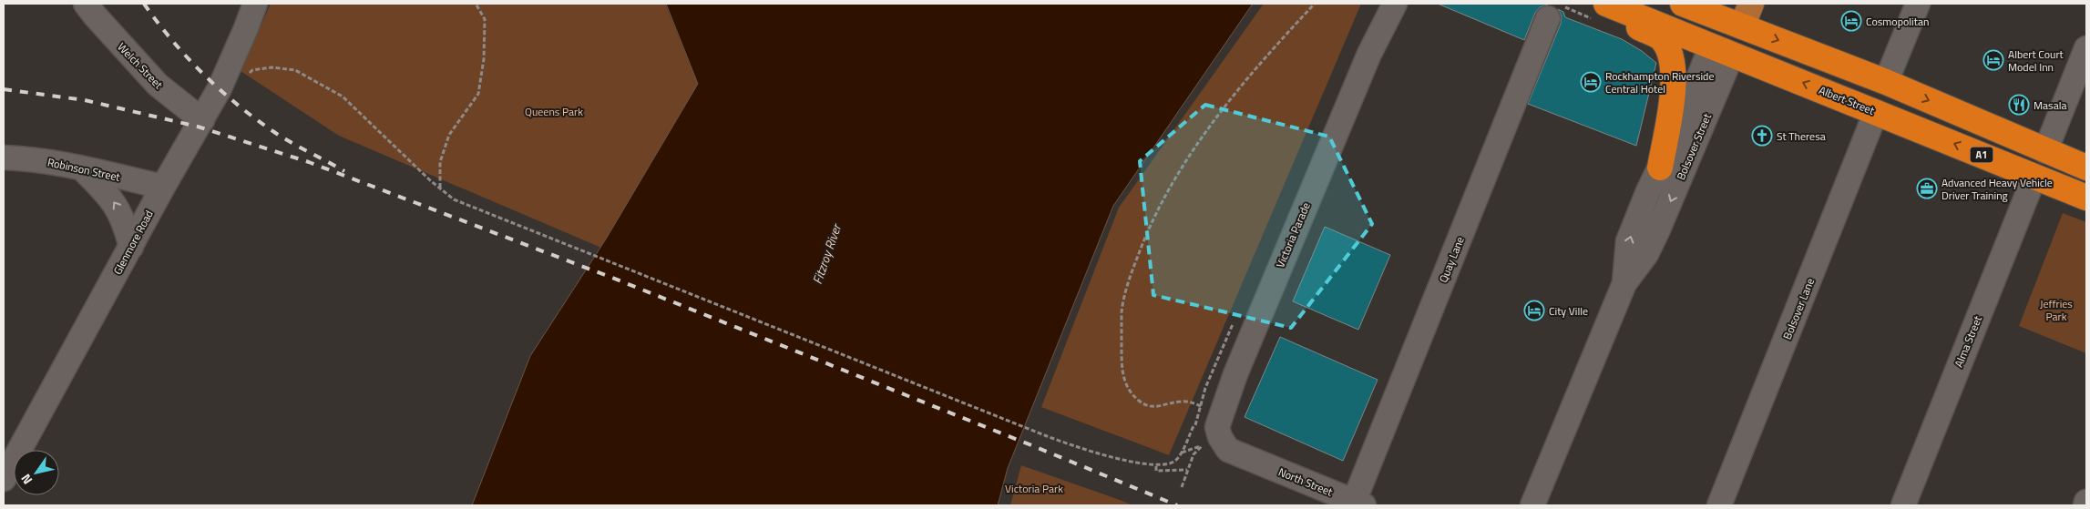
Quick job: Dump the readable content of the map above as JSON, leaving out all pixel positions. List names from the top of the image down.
{
  "streets": {
    "highway": ["Albert Street", "Bolsover Street", "A1"],
    "street": [
      "Welch Street",
      "Robinson Street",
      "Victoria Parade",
      "Glenmore Road",
      "Quay Lane",
      "Bolsover Lane",
      "Alma Street",
      "North Street"
    ]
  },
  "crossings": [
    ["Welch Street", "Glenmore Road"],
    ["Albert Street", "Bolsover Street"],
    ["Albert Street", "Bolsover Lane"],
    ["Albert Street", "Alma Street"],
    ["Robinson Street", "Glenmore Road"],
    ["Victoria Parade", "North Street"],
    ["Quay Lane", "North Street"]
  ],
  "water": ["Fitzroy River"],
  "parks": ["Queens Park", "Jeffries Park", "Victoria Park"],
  "places": {
    "hotel": [
      "Cosmopolitan",
      "Albert Court Model Inn",
      "Rockhampton Riverside Central Hotel",
      "City Ville"
    ],
    "restaurant": ["Masala"],
    "church": ["St Theresa"],
    "office": ["Advanced Heavy Vehicle Driver Training"]
  },
  "north": "bottom left"
}
